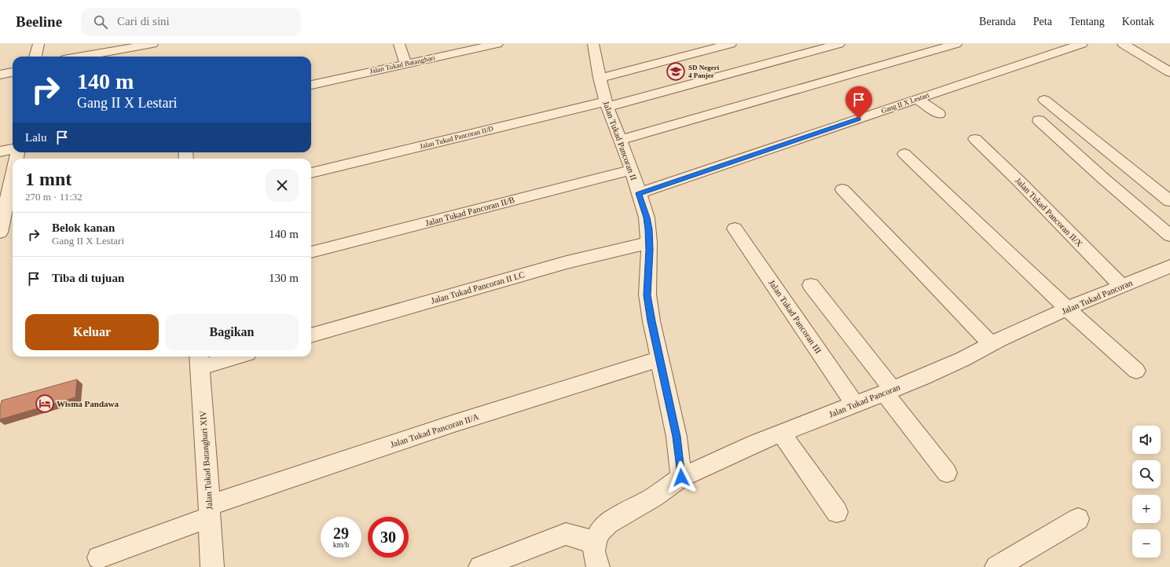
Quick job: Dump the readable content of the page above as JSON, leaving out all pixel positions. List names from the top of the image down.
{
  "streets": {
    "street": [
      "Jalan Tukad Batanghari",
      "Gang II X Lestari",
      "Jalan Tukad Pancoran II/D",
      "Jalan Tukad Pancoran II",
      "Jalan Tukad Pancoran II/B",
      "Jalan Tukad Pancoran II/X",
      "Jalan Tukad Pancoran II LC",
      "Jalan Tukad Pancoran",
      "Jalan Tukad Pancoran III",
      "Jalan Tukad Pancoran II/A",
      "Jalan Tukad Batanghari XIV"
    ]
  },
  "crossings": [
    ["Gang II X Lestari", "Jalan Tukad Pancoran II"],
    ["Jalan Tukad Pancoran II/D", "Jalan Tukad Pancoran II"],
    ["Jalan Tukad Pancoran II", "Jalan Tukad Pancoran II/B"],
    ["Jalan Tukad Pancoran II", "Jalan Tukad Pancoran II LC"],
    ["Jalan Tukad Pancoran II", "Jalan Tukad Pancoran"],
    ["Jalan Tukad Pancoran II", "Jalan Tukad Pancoran II/A"],
    ["Jalan Tukad Pancoran II/X", "Jalan Tukad Pancoran"],
    ["Jalan Tukad Pancoran", "Jalan Tukad Pancoran III"],
    ["Jalan Tukad Pancoran II/A", "Jalan Tukad Batanghari XIV"]
  ],
  "places": {
    "school or university": ["SD Negeri 4 Panjer"],
    "hotel": ["Wisma Pandawa"]
  },
  "page": {
    "header": "Beeline",
    "search": "Cari di sini",
    "nav": [
      "Beranda",
      "Peta",
      "Tentang",
      "Kontak"
    ],
    "turn": ["140 m", "Gang II X Lestari"],
    "then": "Lalu",
    "heading": ["1 mnt", "270 m · 11:32"],
    "list": [
      {
        "name": "Belok kanan",
        "note": "Gang II X Lestari",
        "value": "140 m"
      },
      {
        "name": "Tiba di tujuan",
        "value": "130 m"
      }
    ],
    "buttons": ["Keluar", "Bagikan"],
    "map_buttons": ["+", "−"],
    "speed": "29 km/h",
    "limit": "30"
  }
}
